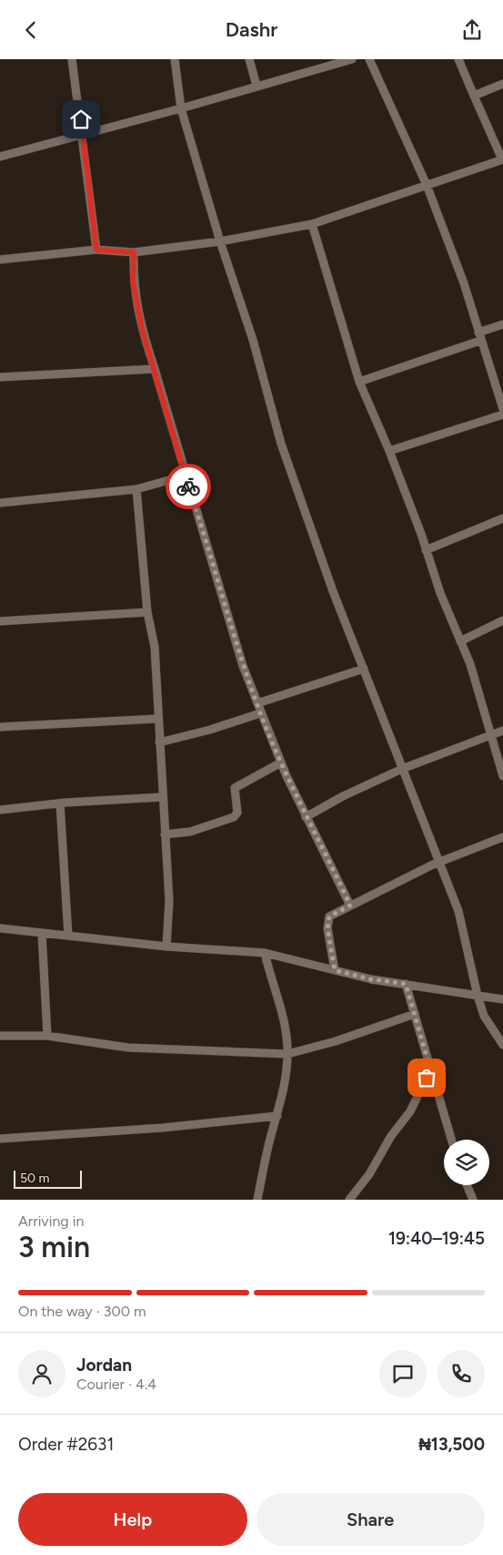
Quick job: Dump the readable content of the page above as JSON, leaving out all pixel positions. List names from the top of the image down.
{
  "scale_bar": "50 m",
  "page": {
    "header": "Dashr",
    "scale": "50 m",
    "heading": ["3 min", "Arriving in", "19:40–19:45"],
    "panel": [
      "Jordan",
      "Courier · 4.4",
      "Order #2631",
      "₦13,500"
    ],
    "bar": "On the way · 300 m",
    "buttons": ["Help", "Share"]
  }
}
